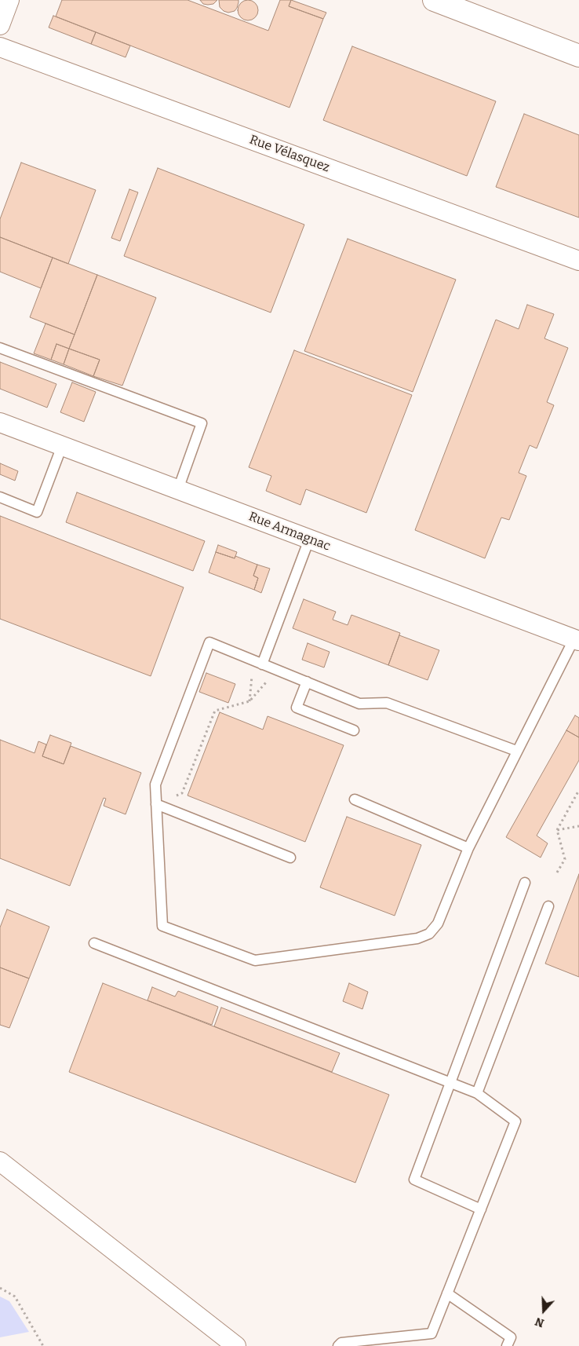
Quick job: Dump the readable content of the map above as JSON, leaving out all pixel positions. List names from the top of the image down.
{
  "streets": {
    "street": ["Rue Vélasquez", "Rue Armagnac"]
  },
  "north": "bottom"
}
